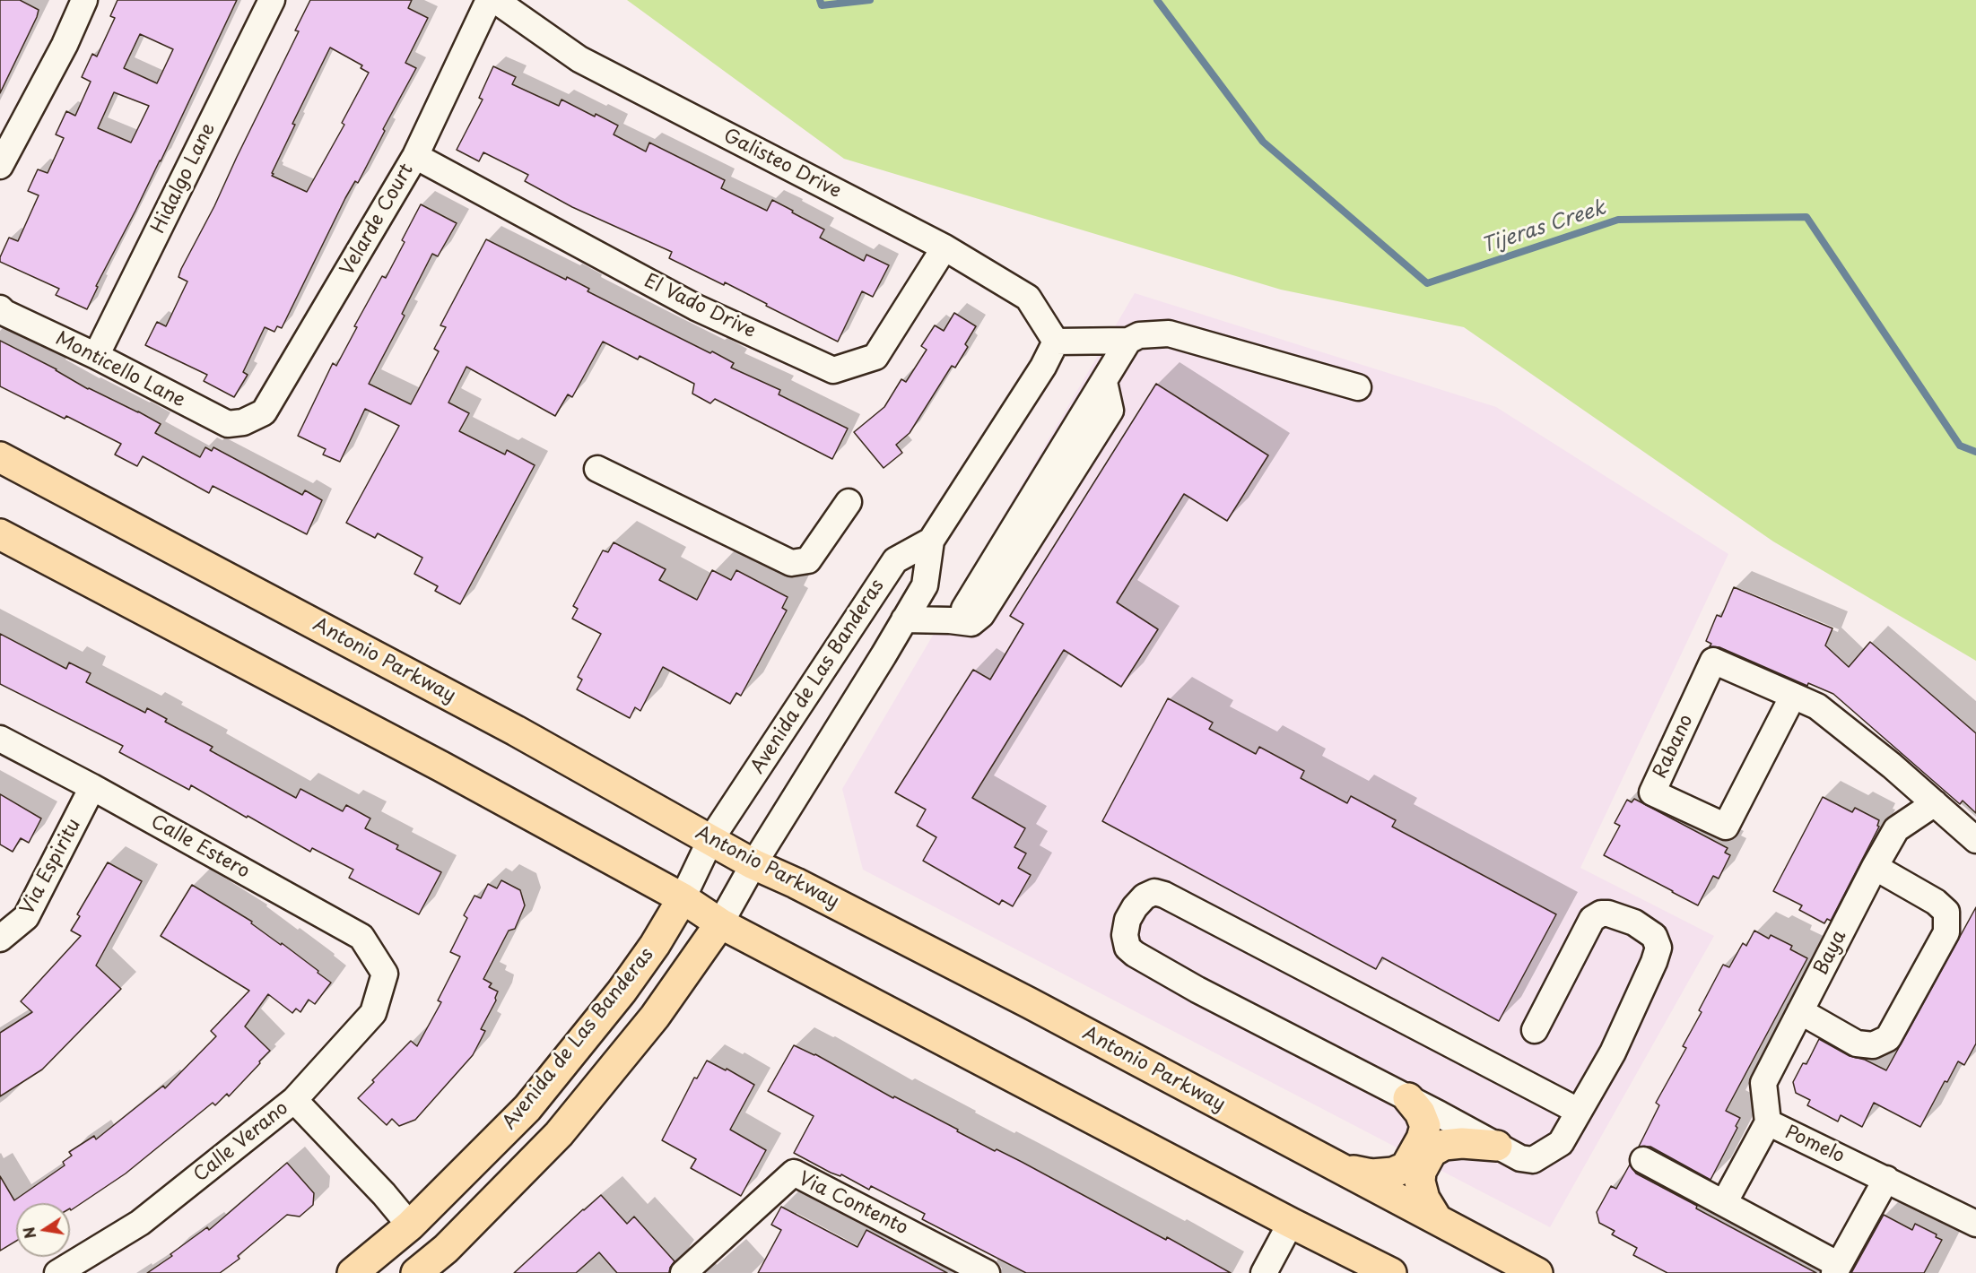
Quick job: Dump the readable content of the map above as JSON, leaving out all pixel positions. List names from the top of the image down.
{
  "streets": {
    "main road": ["Antonio Parkway", "Avenida de Las Banderas"],
    "street": [
      "Galisteo Drive",
      "Hidalgo Lane",
      "Velarde Court",
      "El Vado Drive",
      "Monticello Lane",
      "Rabano",
      "Calle Estero",
      "Via Espiritu",
      "Baya",
      "Calle Verano",
      "Pomelo",
      "Via Contento"
    ]
  },
  "crossings": [
    ["Galisteo Drive", "El Vado Drive"],
    ["Galisteo Drive", "Avenida de Las Banderas"],
    ["Hidalgo Lane", "Monticello Lane"],
    ["Velarde Court", "El Vado Drive"],
    ["Velarde Court", "Monticello Lane"],
    ["Antonio Parkway", "Avenida de Las Banderas"],
    ["Rabano", "Baya"],
    ["Calle Estero", "Via Espiritu"],
    ["Calle Estero", "Calle Verano"],
    ["Baya", "Pomelo"]
  ],
  "water": ["Tijeras Creek"],
  "north": "left"
}
